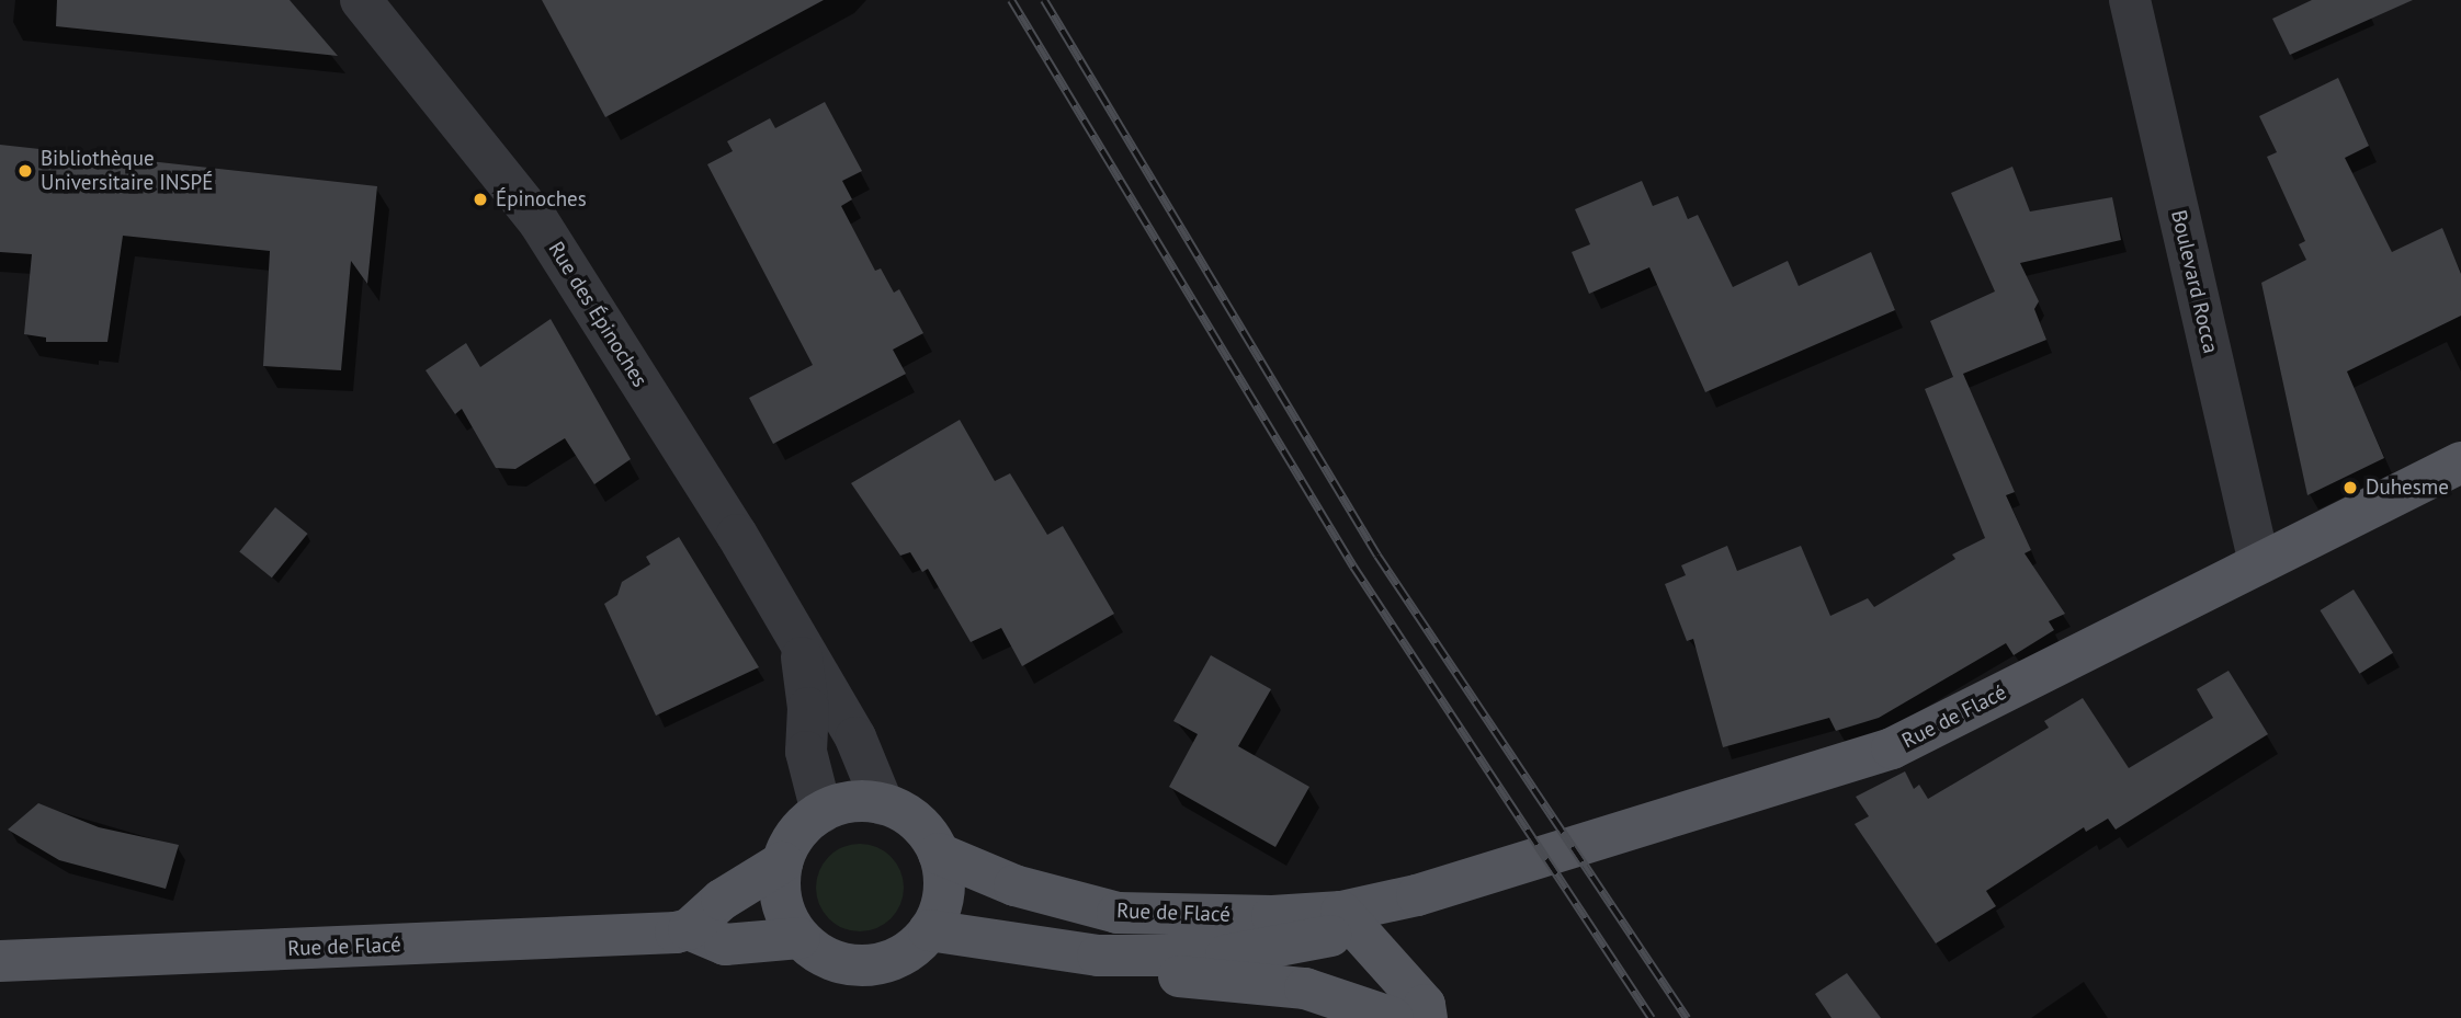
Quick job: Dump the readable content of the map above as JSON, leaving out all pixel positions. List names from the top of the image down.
{
  "streets": {
    "main road": ["Rue de Flacé"],
    "street": ["Boulevard Rocca", "Rue des Épinoches"]
  },
  "crossings": [
    ["Boulevard Rocca", "Rue de Flacé"],
    ["Rue des Épinoches", "Rue de Flacé"]
  ],
  "places": ["Bibliothèque Universitaire INSPÉ", "Épinoches", "Duhesme"]
}
